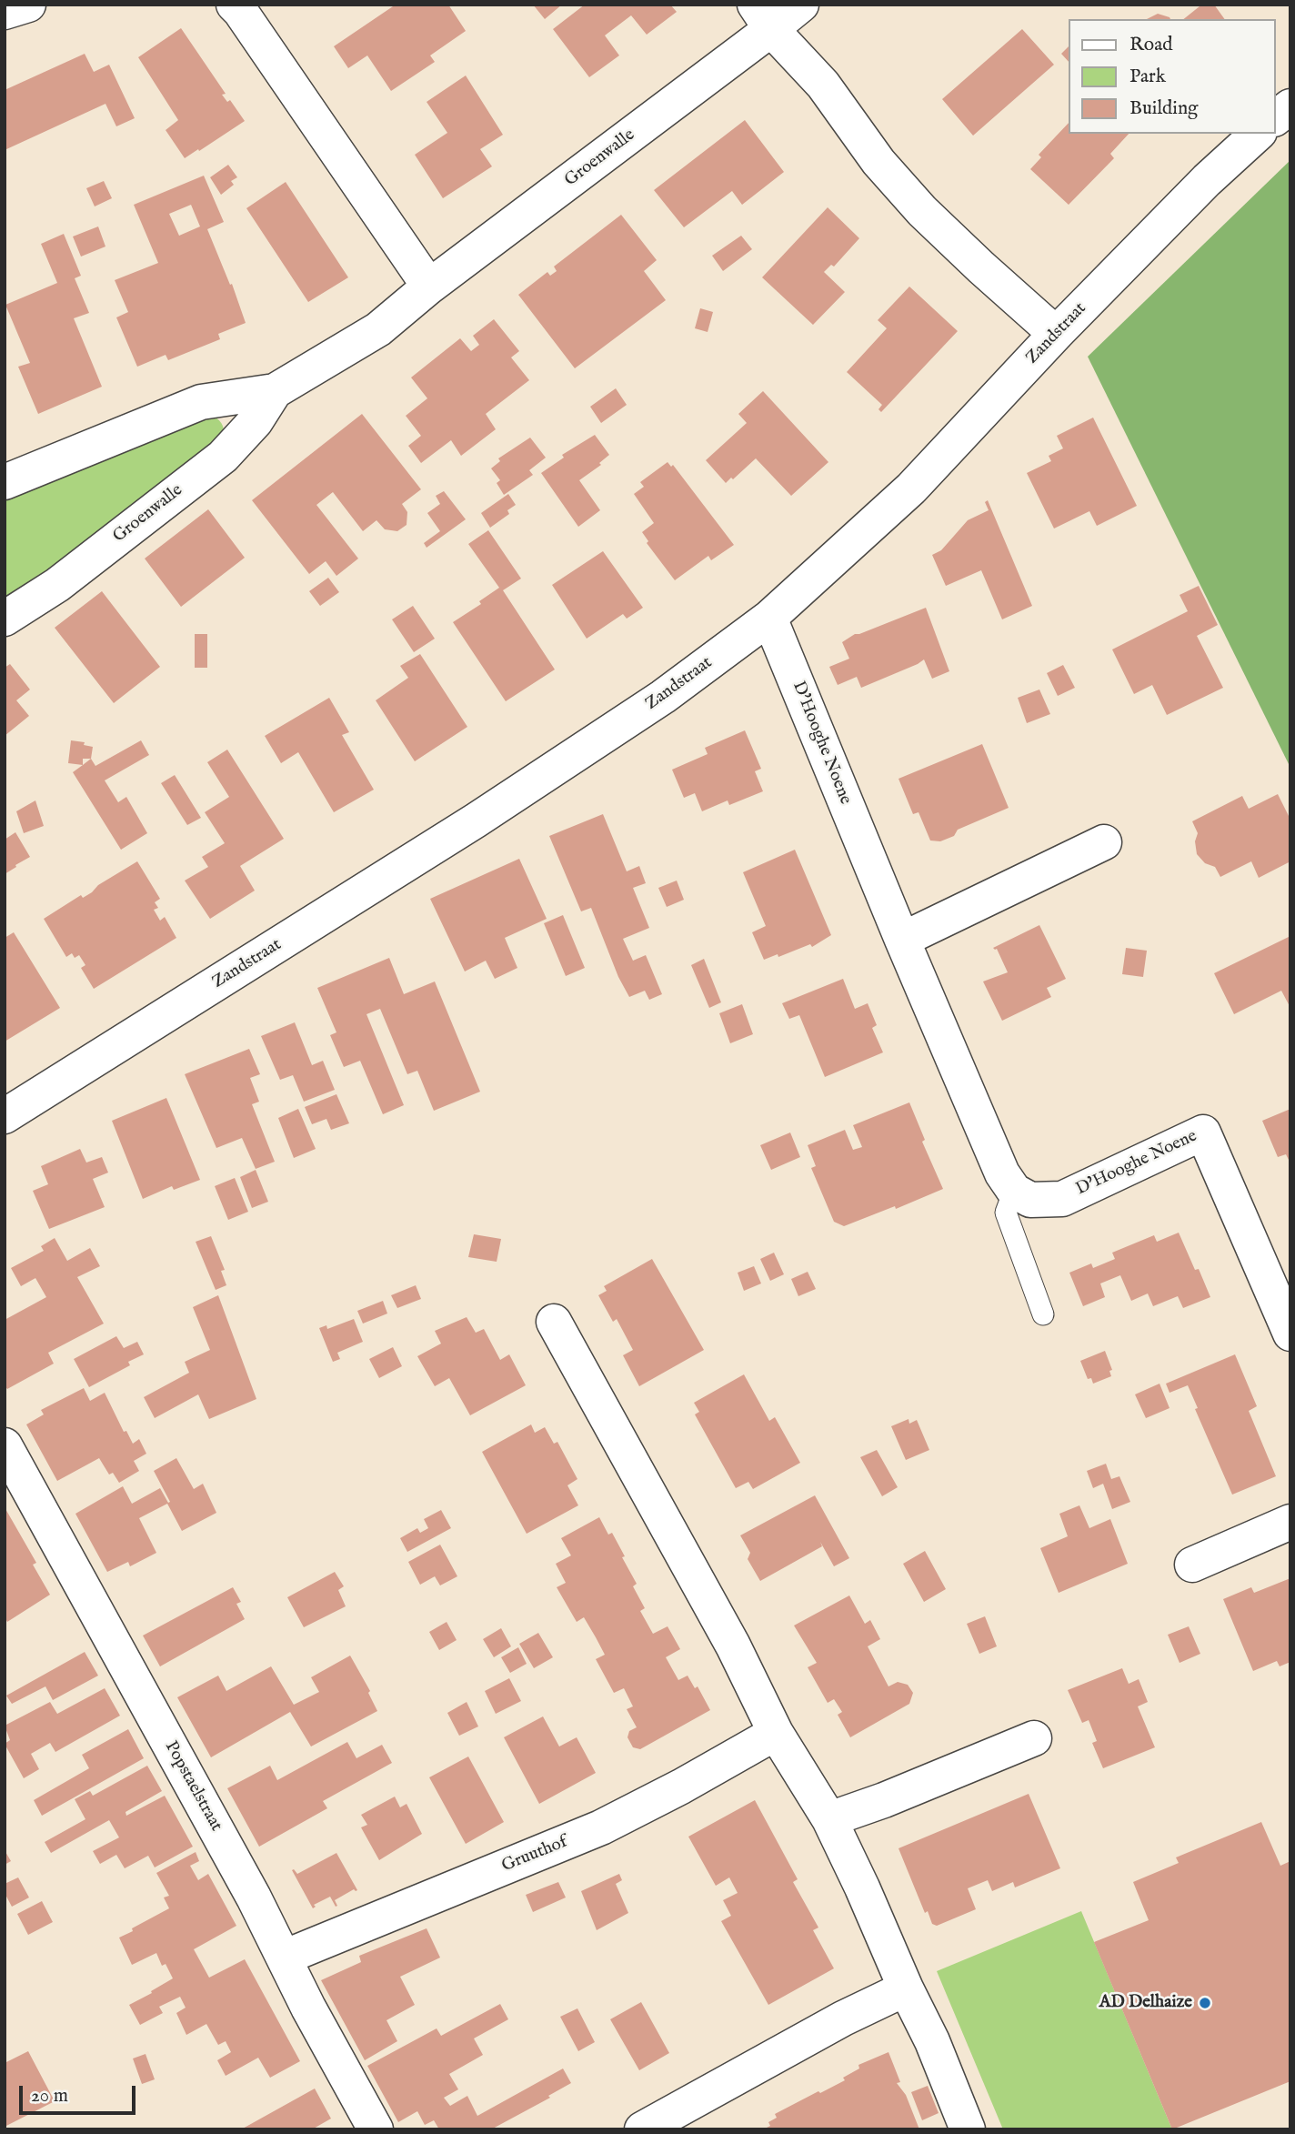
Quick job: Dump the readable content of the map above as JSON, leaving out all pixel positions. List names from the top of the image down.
{
  "streets": {
    "street": [
      "Groenwalle",
      "Zandstraat",
      "D'Hooghe Noene",
      "Popstaelstraat",
      "Gruuthof"
    ]
  },
  "crossings": [
    ["Zandstraat", "D'Hooghe Noene"],
    ["Popstaelstraat", "Gruuthof"]
  ],
  "places": ["AD Delhaize"],
  "legend": ["Road", "Park", "Building"],
  "scale_bar": "20 m"
}
